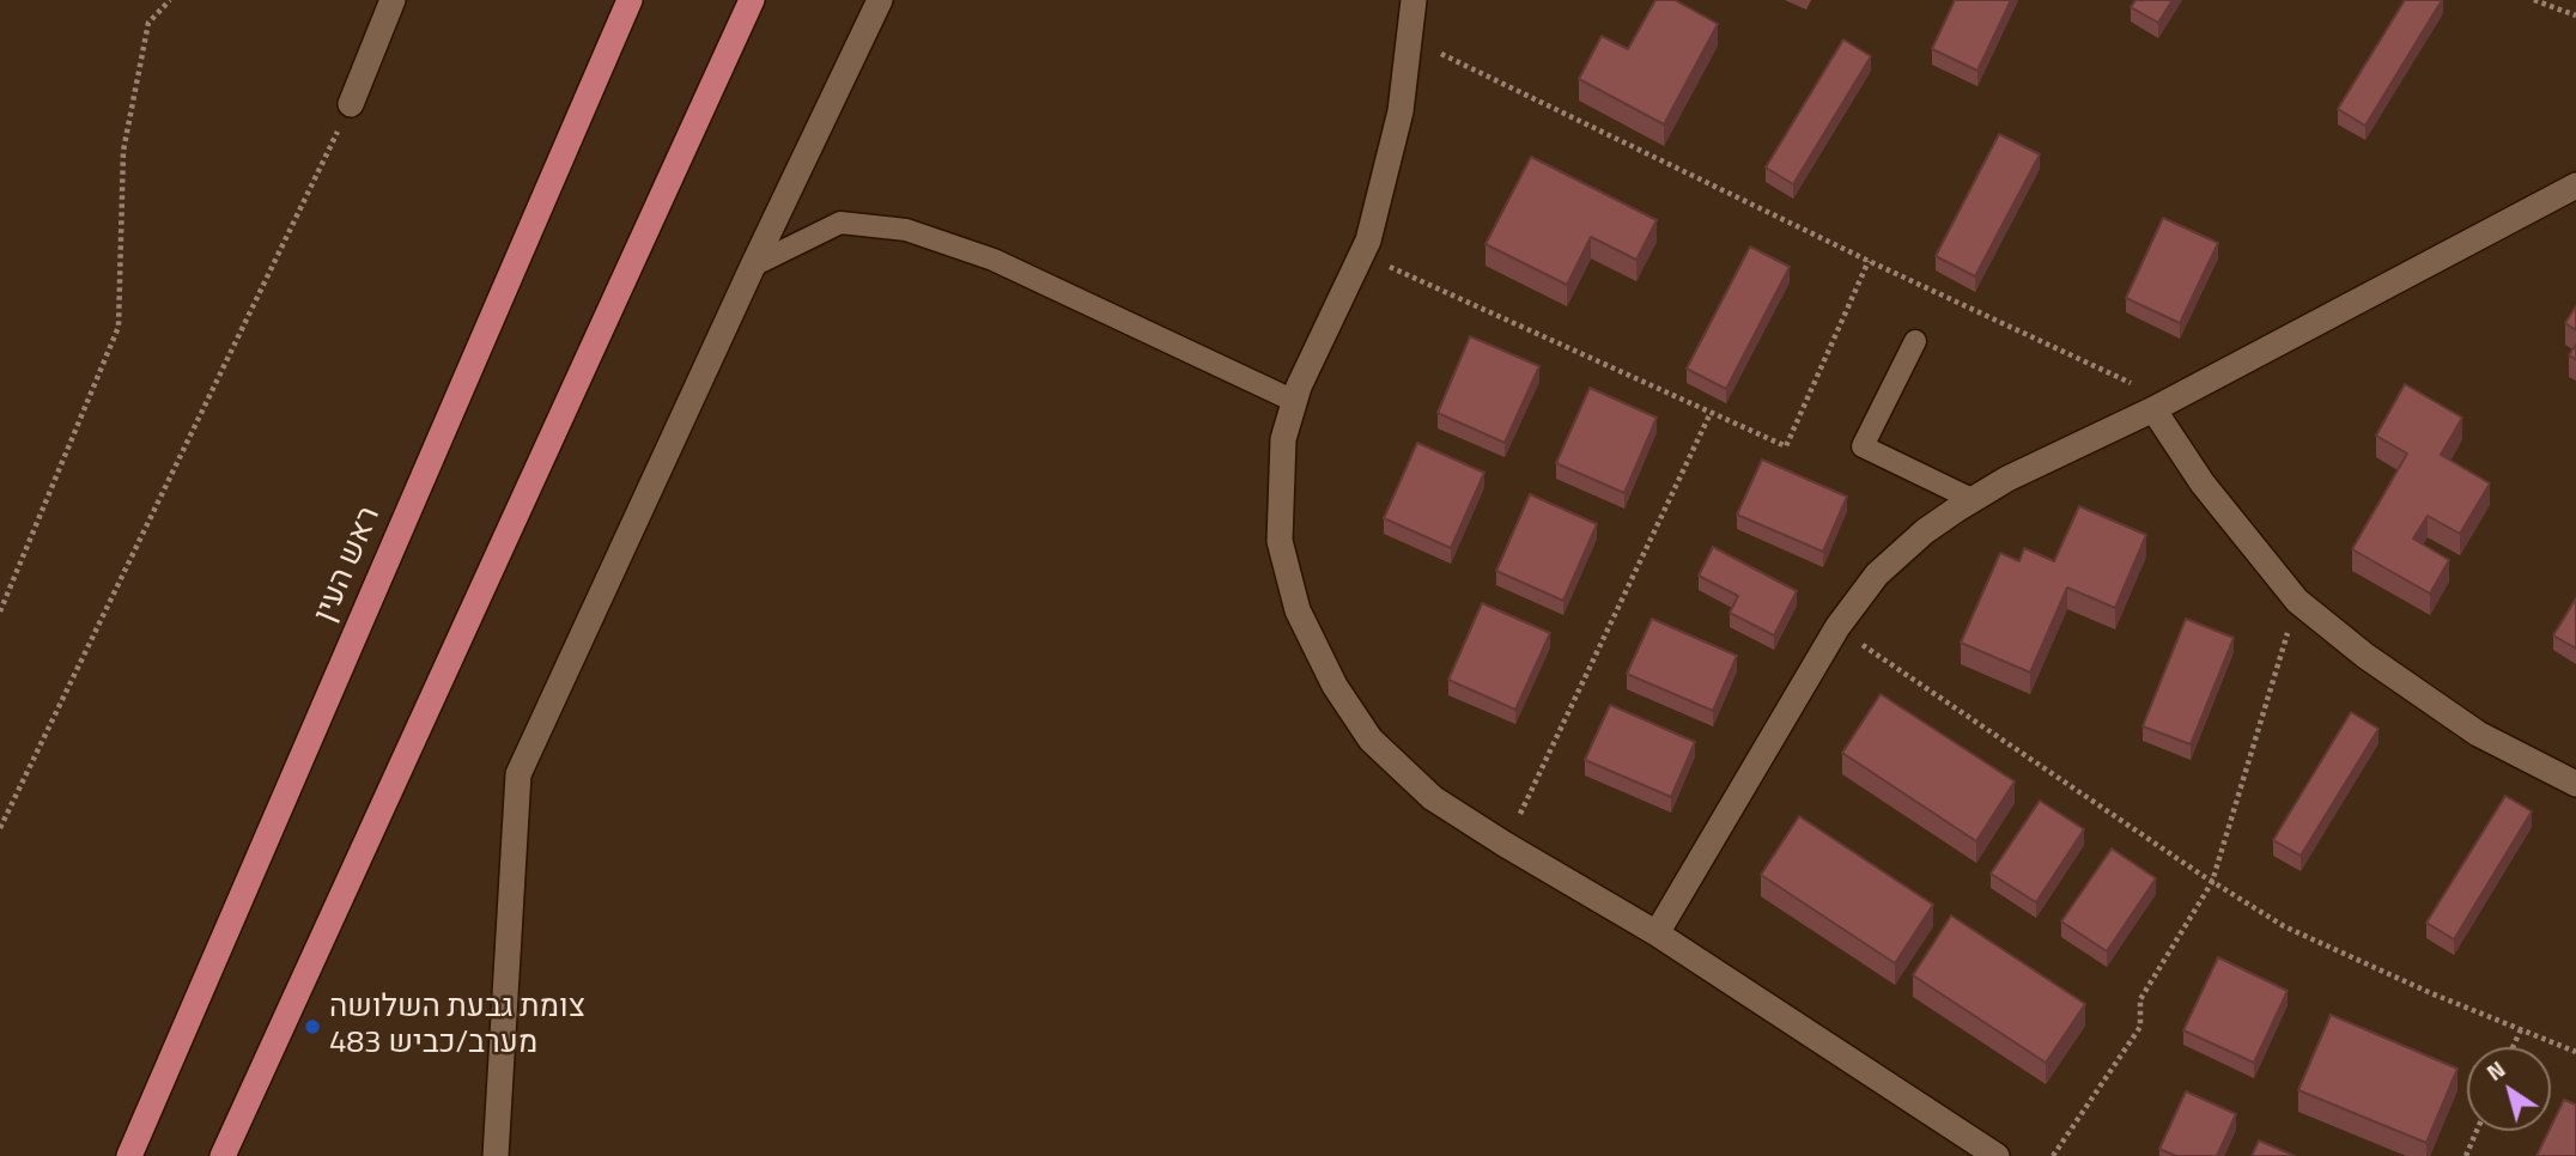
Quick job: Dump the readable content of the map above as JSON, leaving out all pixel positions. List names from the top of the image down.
{
  "streets": {
    "main road": ["ראש העין"]
  },
  "places": ["צומת גבעת השלושה מערב/כביש 483"],
  "north": "top left"
}
